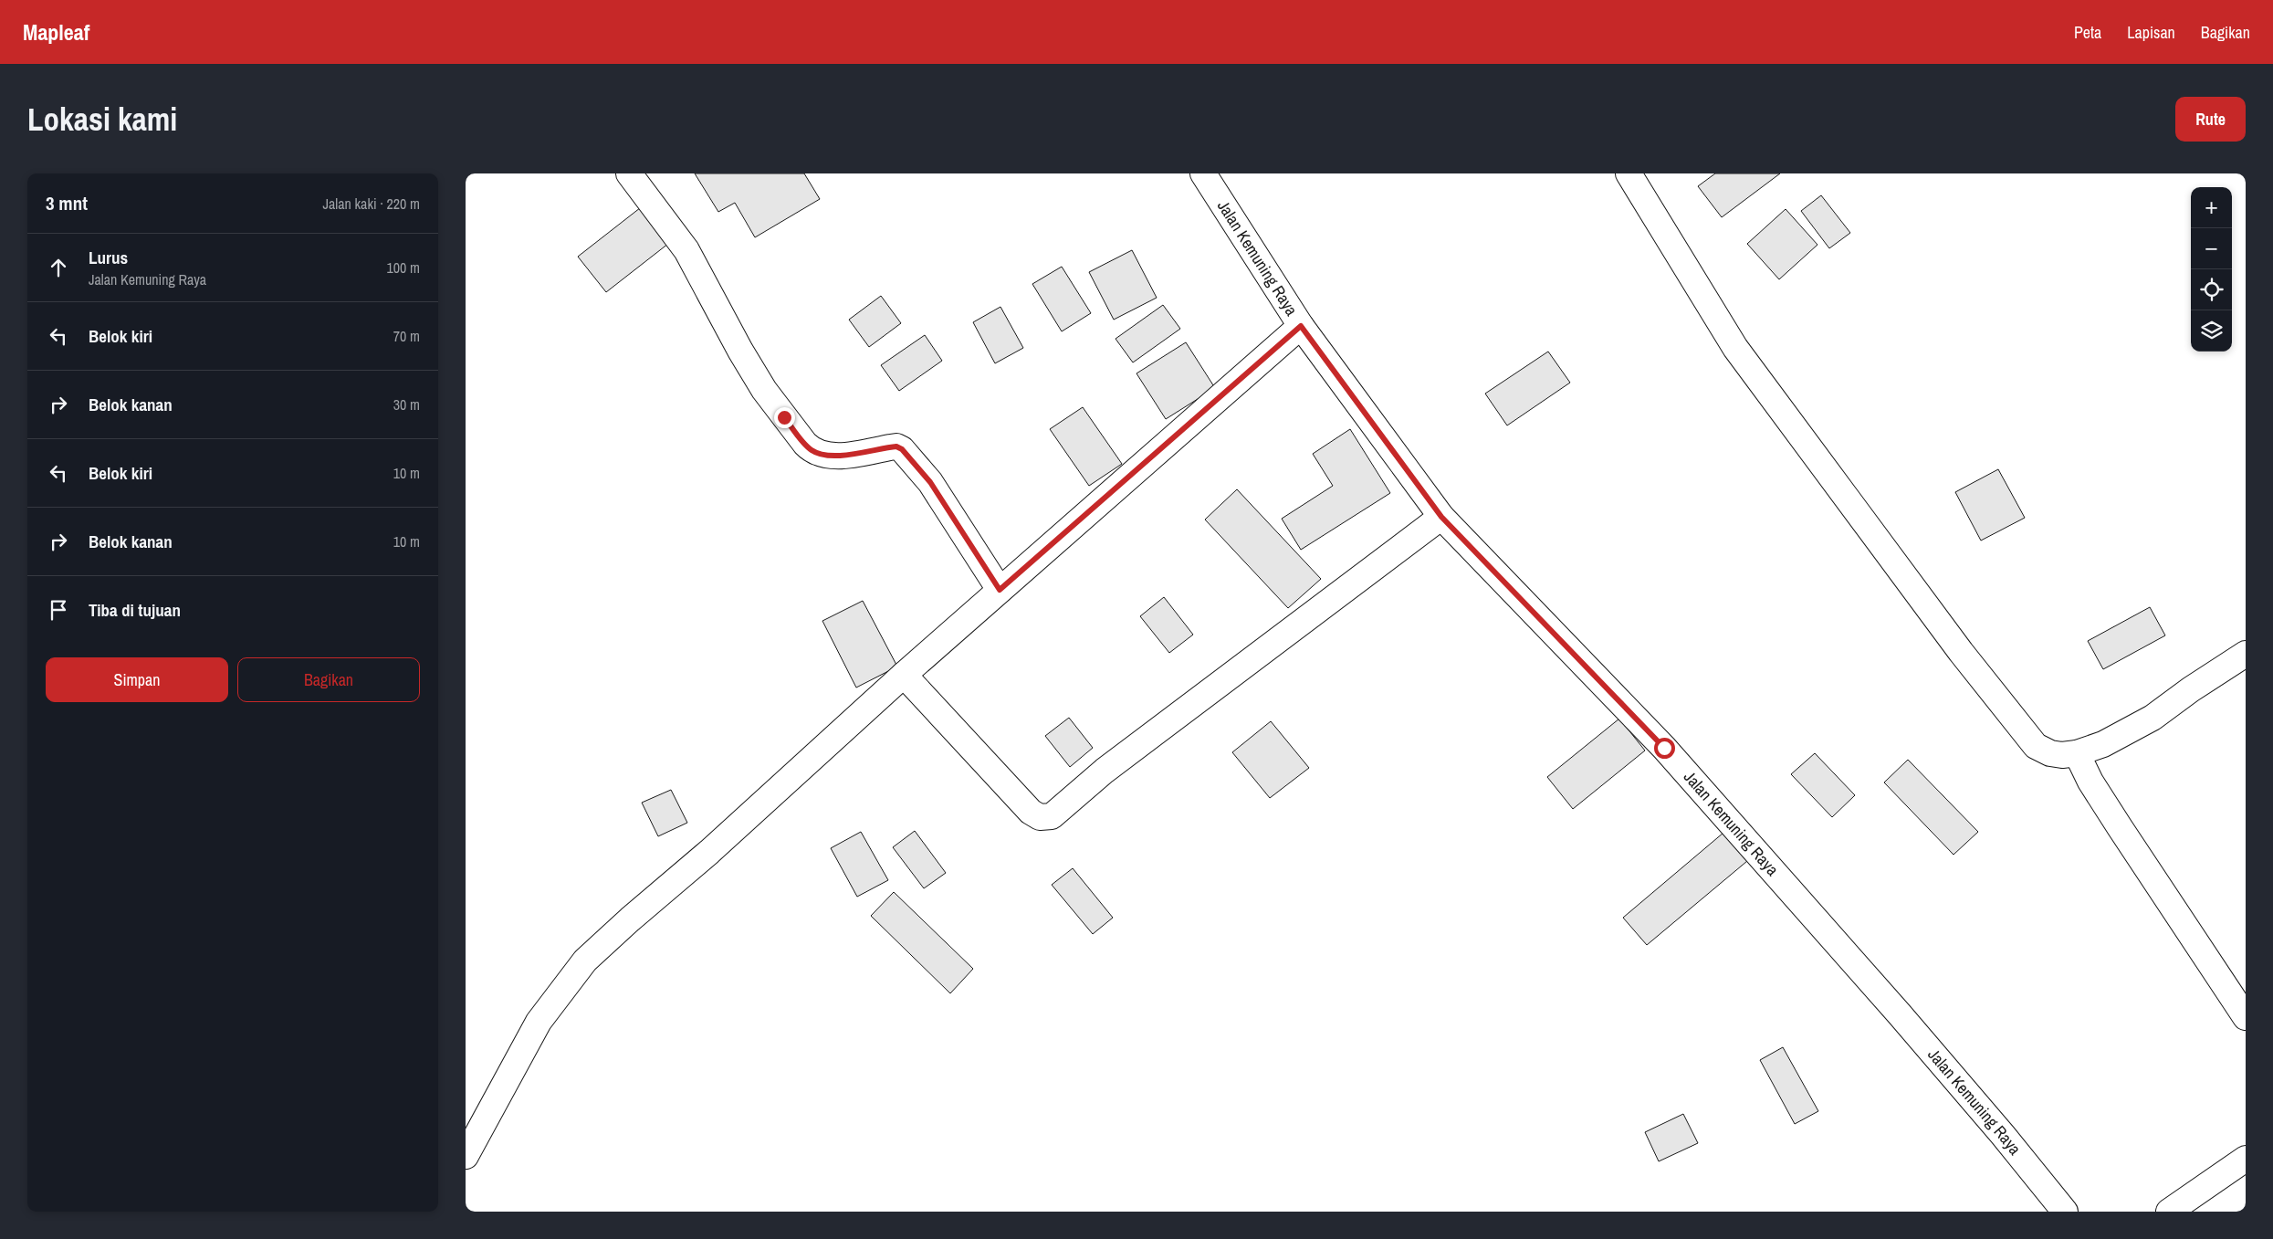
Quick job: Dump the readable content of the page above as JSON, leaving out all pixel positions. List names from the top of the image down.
{
  "streets": {
    "street": ["Jalan Kemuning Raya"]
  },
  "page": {
    "header": "Mapleaf",
    "nav": ["Peta", "Lapisan", "Bagikan"],
    "buttons": [
      "Rute",
      ["Simpan", "Bagikan"]
    ],
    "title": "Lokasi kami",
    "heading": ["3 mnt", "Jalan kaki · 220 m"],
    "map_buttons": ["+", "−"],
    "list": [
      ["Lurus", "Jalan Kemuning Raya", "100 m"],
      ["Belok kiri", "70 m"],
      ["Belok kanan", "30 m"],
      ["Belok kiri", "10 m"],
      ["Belok kanan", "10 m"],
      "Tiba di tujuan"
    ]
  }
}
